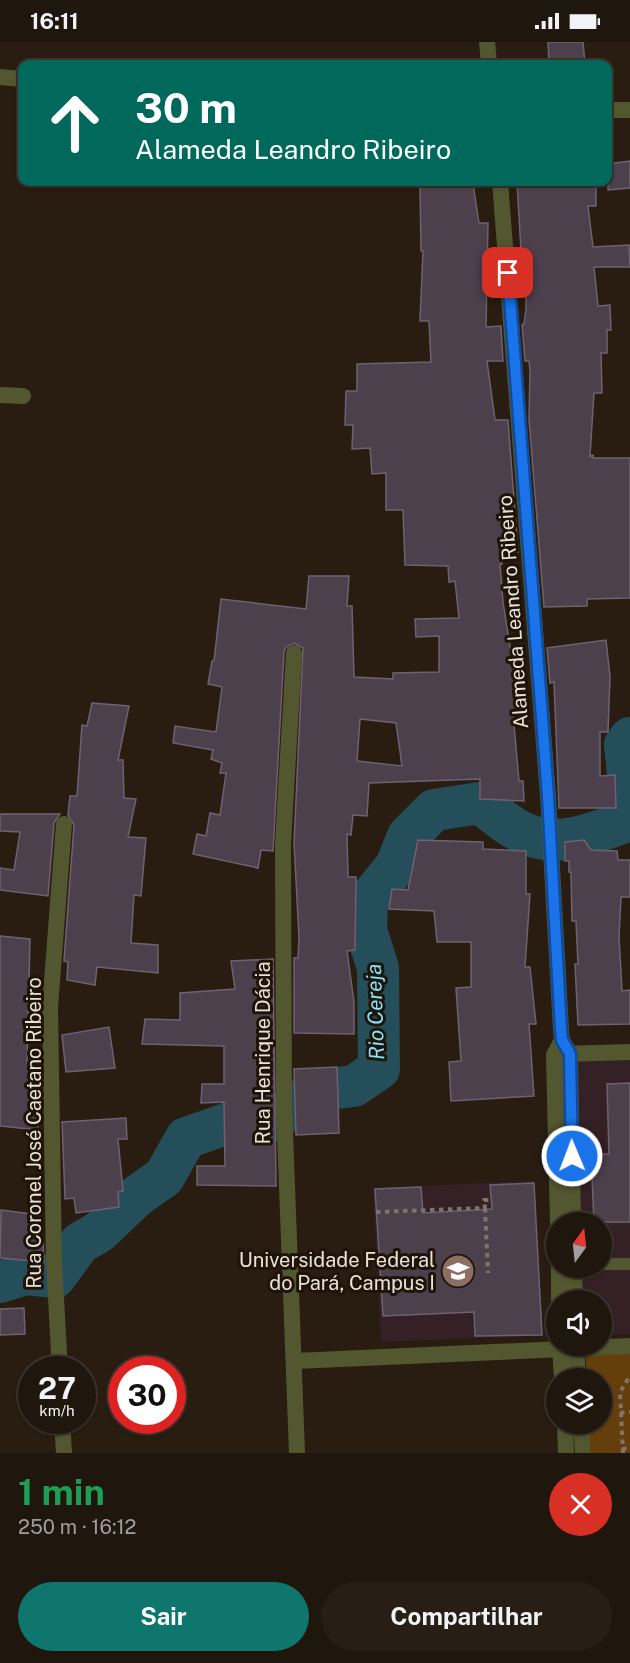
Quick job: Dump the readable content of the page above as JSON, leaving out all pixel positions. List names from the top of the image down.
{
  "streets": {
    "street": ["Alameda Leandro Ribeiro", "Rua Henrique Dácia", "Rua Coronel José Caetano Ribeiro"]
  },
  "water": ["Rio Cereja"],
  "places": {
    "school or university": ["Universidade Federal do Pará, Campus I"]
  },
  "north": "top",
  "page": {
    "status": "16:11",
    "turn": ["30 m", "Alameda Leandro Ribeiro"],
    "speed": "27 km/h",
    "limit": "30",
    "heading": ["1 min", "250 m · 16:12"],
    "buttons": ["Sair", "Compartilhar"]
  }
}
